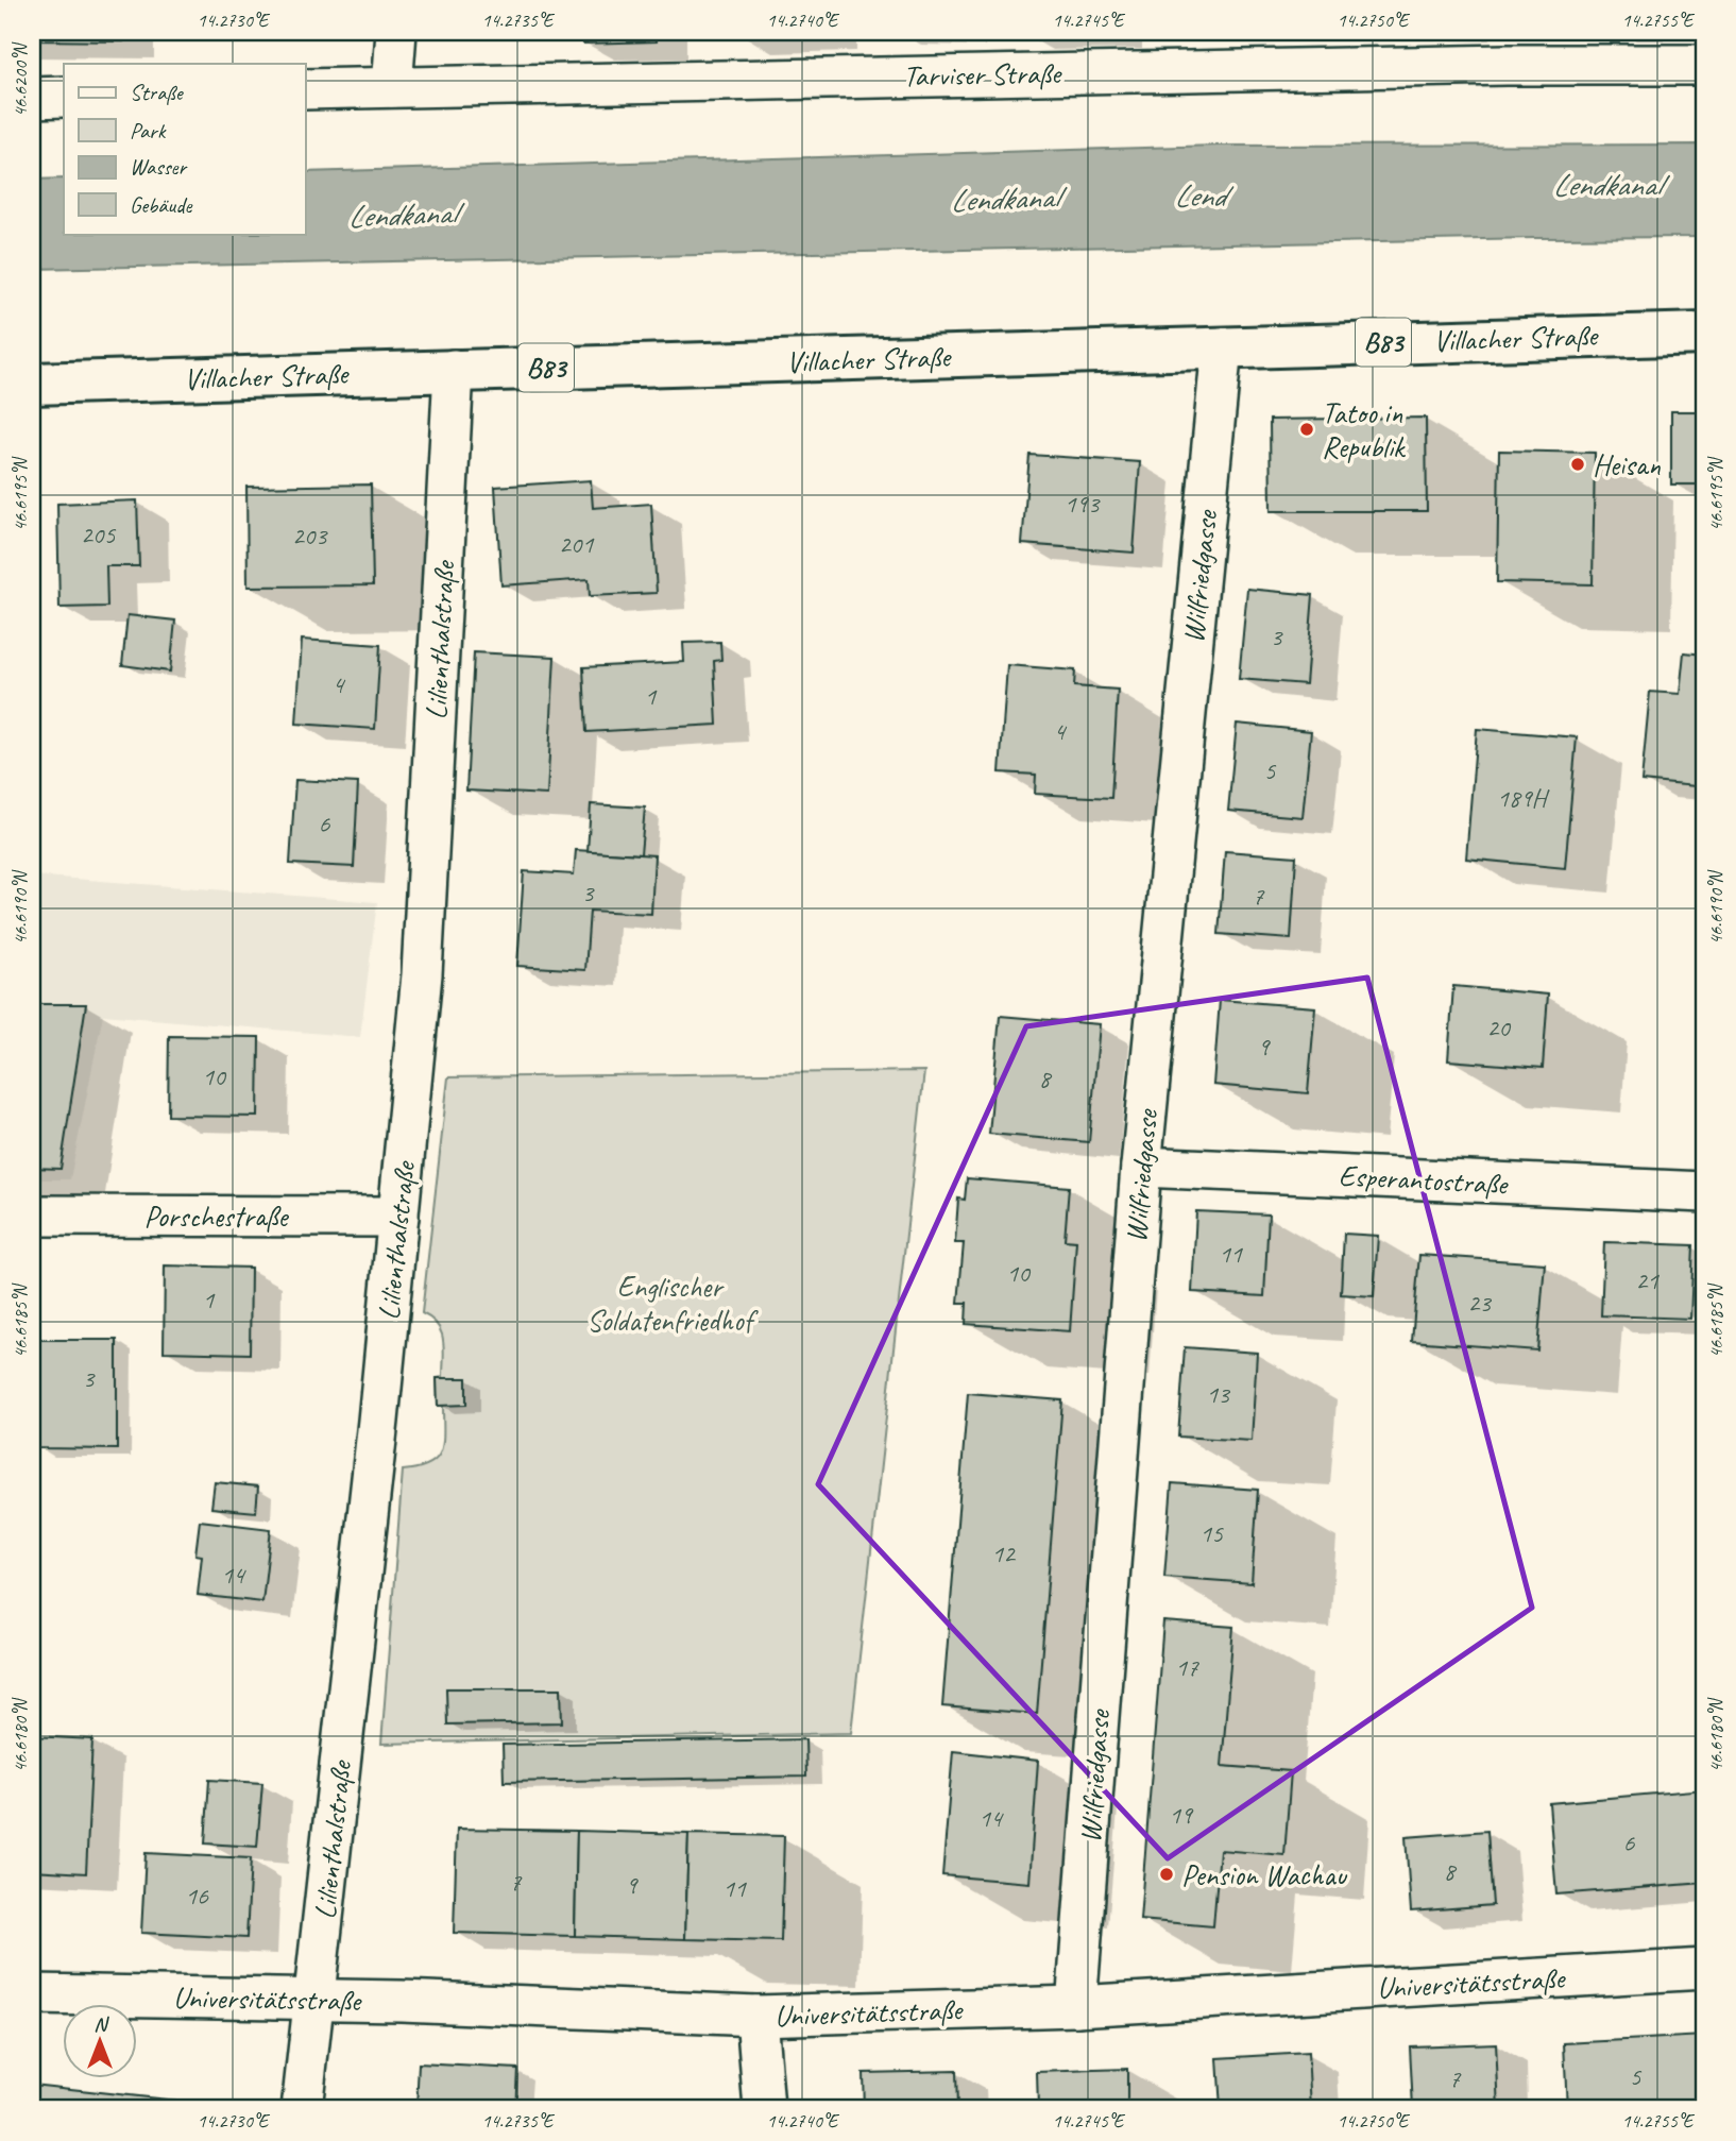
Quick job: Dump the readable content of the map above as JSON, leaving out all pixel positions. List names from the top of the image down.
{
  "streets": {
    "main road": ["Villacher Straße", "B83"],
    "street": [
      "Tarviser Straße",
      "Wilfriedgasse",
      "Lilienthalstraße",
      "Esperantostraße",
      "Porschestraße",
      "Universitätsstraße"
    ]
  },
  "crossings": [
    ["Villacher Straße", "Wilfriedgasse"],
    ["Villacher Straße", "Lilienthalstraße"],
    ["Wilfriedgasse", "Esperantostraße"],
    ["Wilfriedgasse", "Universitätsstraße"],
    ["Lilienthalstraße", "Porschestraße"],
    ["Lilienthalstraße", "Universitätsstraße"]
  ],
  "water": ["Lendkanal", "Lend"],
  "parks": ["Englischer Soldatenfriedhof"],
  "places": ["Tatoo in Republik", "Heisan", "Pension Wachau"],
  "house_numbers": [
    "193",
    "205",
    "203",
    "201",
    "3",
    "4",
    "1",
    "4",
    "5",
    "189H",
    "6",
    "3",
    "7",
    "20",
    "9",
    "10",
    "8",
    "11",
    "10",
    "21",
    "1",
    "23",
    "3",
    "13",
    "15",
    "12",
    "14",
    "17",
    "19",
    "14",
    "6",
    "8",
    "7",
    "9",
    "11",
    "16",
    "5",
    "7"
  ],
  "legend": [
    "Straße",
    "Park",
    "Wasser",
    "Gebäude"
  ],
  "north": "top",
  "coordinates": [
    "14.2730°E",
    "14.2735°E",
    "14.2740°E",
    "14.2745°E",
    "14.2750°E",
    "14.2755°E",
    "46.6200°N",
    "46.6195°N",
    "46.6190°N",
    "46.6185°N",
    "46.6180°N"
  ]
}
